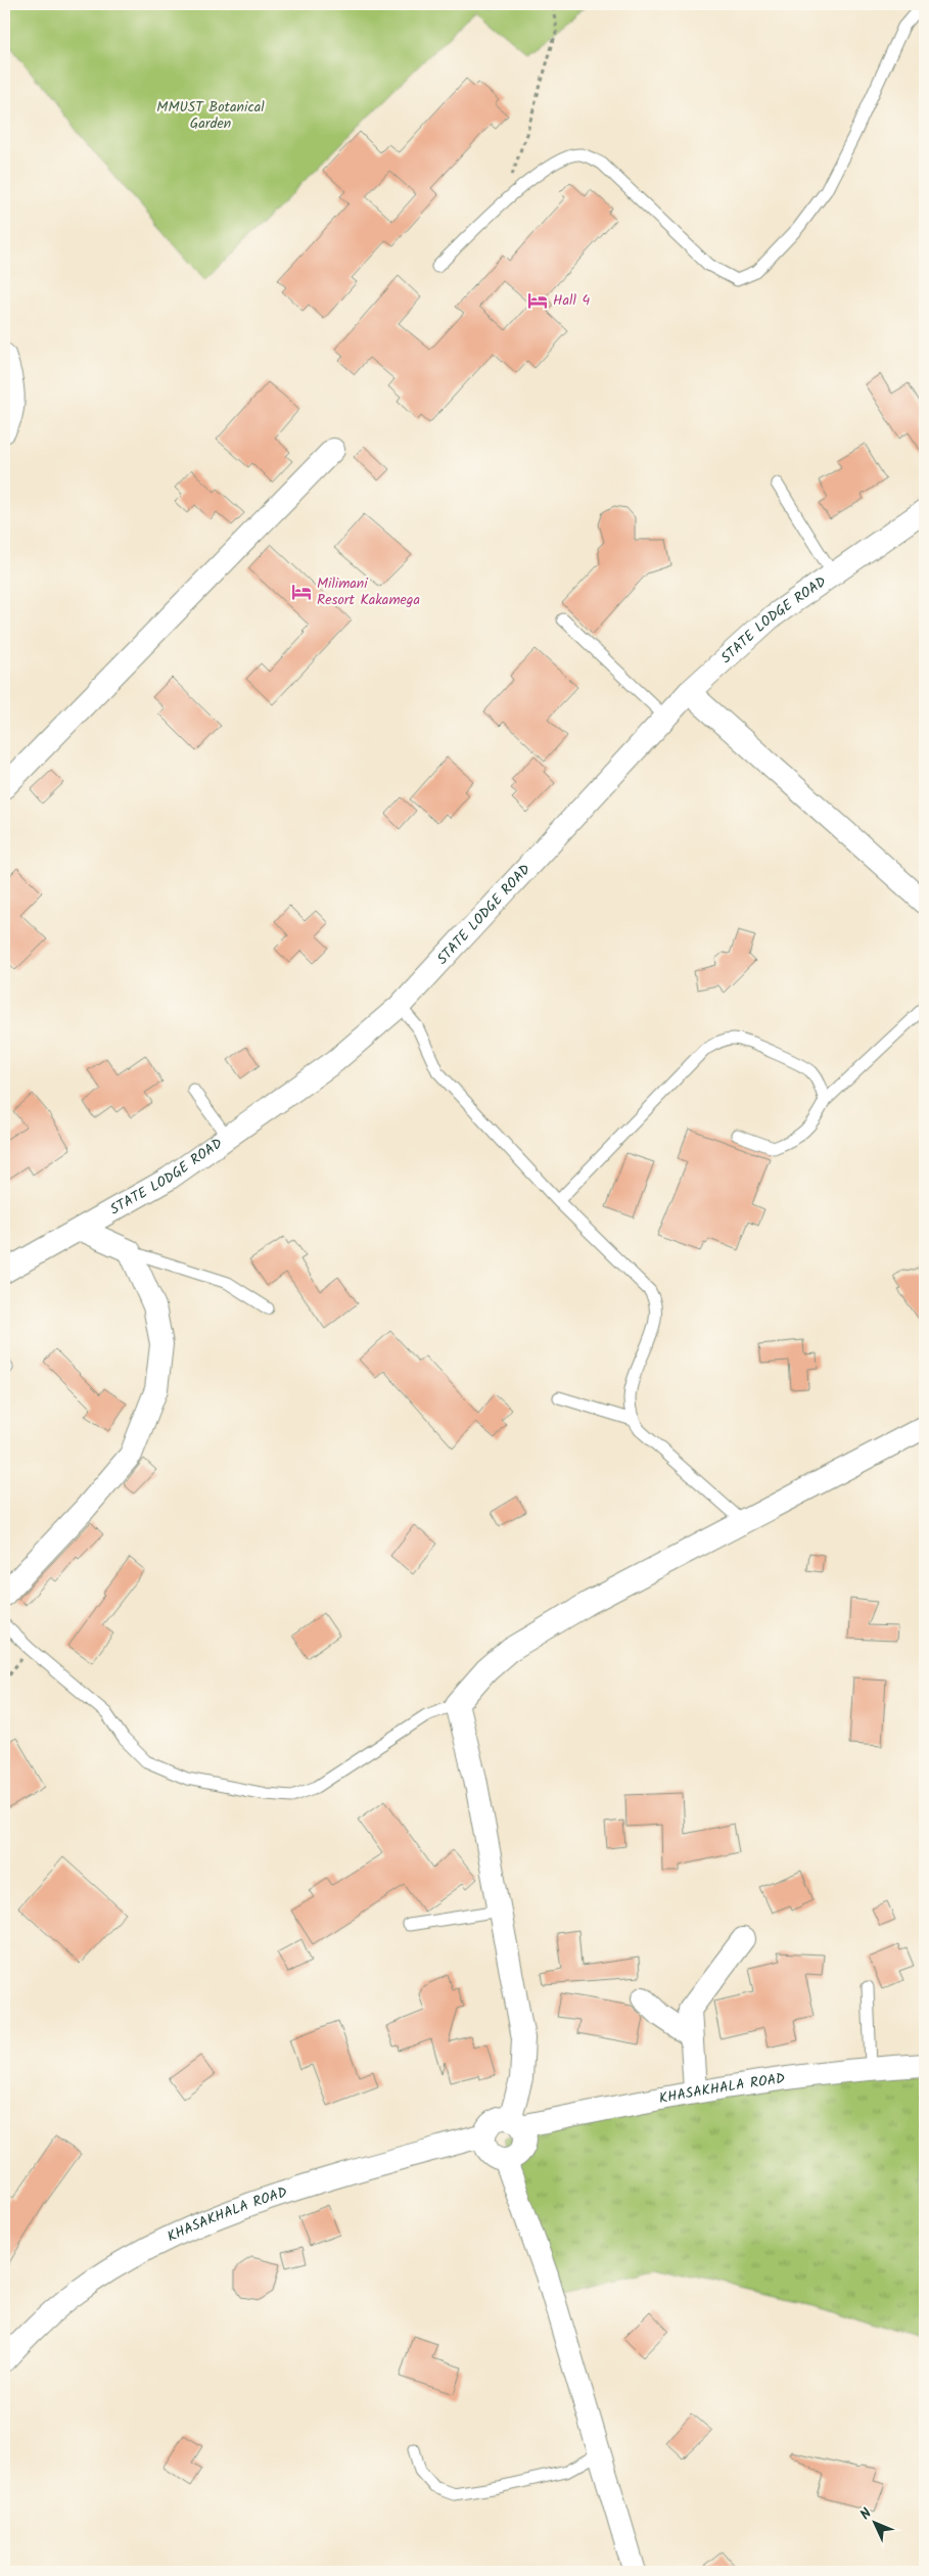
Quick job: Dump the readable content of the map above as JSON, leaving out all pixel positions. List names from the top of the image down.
{
  "streets": {
    "street": ["STATE LODGE ROAD", "KHASAKHALA ROAD"]
  },
  "parks": ["MMUST Botanical Garden"],
  "places": {
    "hotel": ["Hall 4", "Milimani Resort Kakamega"]
  },
  "north": "top left"
}
